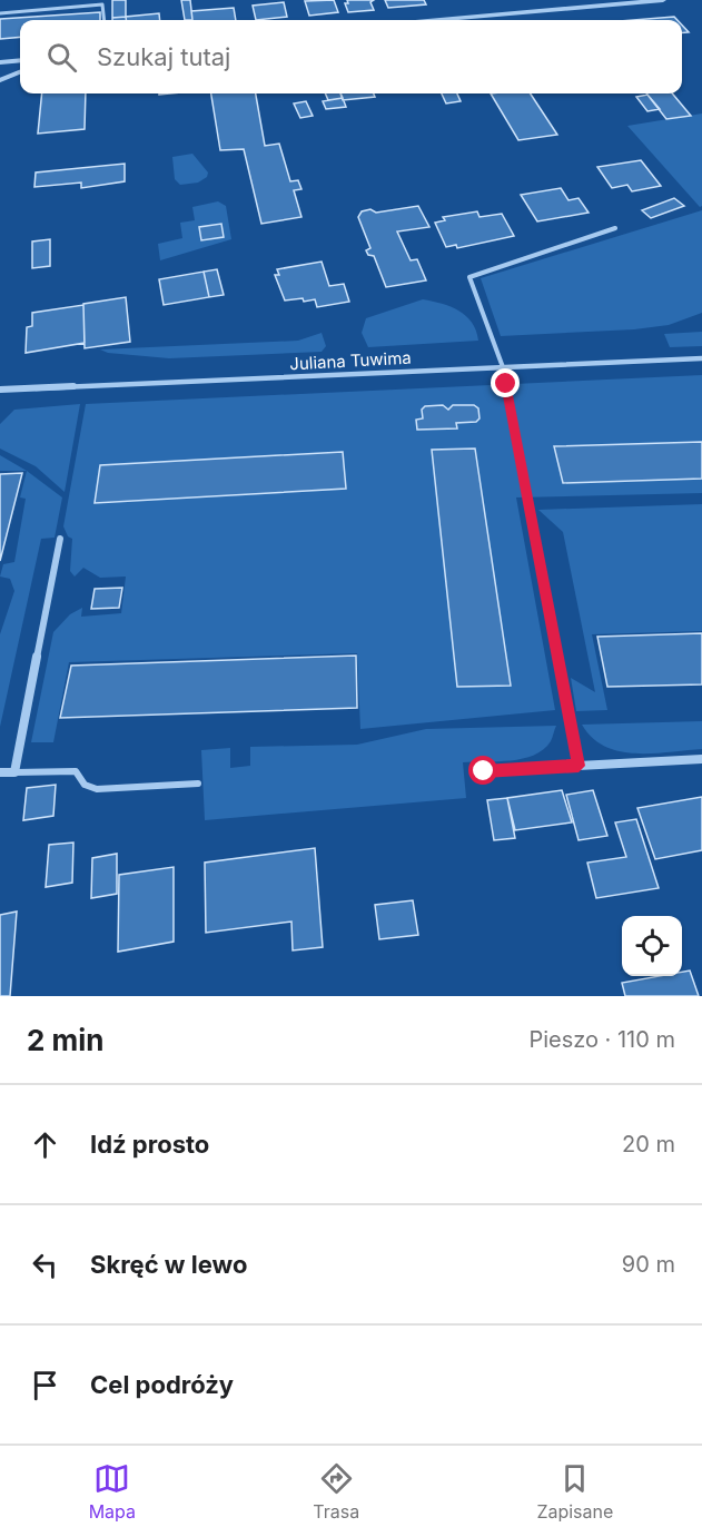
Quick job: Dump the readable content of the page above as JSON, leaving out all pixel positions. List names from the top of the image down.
{
  "streets": {
    "street": ["Juliana Tuwima"]
  },
  "page": {
    "search": "Szukaj tutaj",
    "heading": ["2 min", "Pieszo · 110 m"],
    "list": [
      ["Idź prosto", "20 m"],
      ["Skręć w lewo", "90 m"],
      "Cel podróży"
    ],
    "nav": ["Mapa", "Trasa", "Zapisane"]
  }
}
